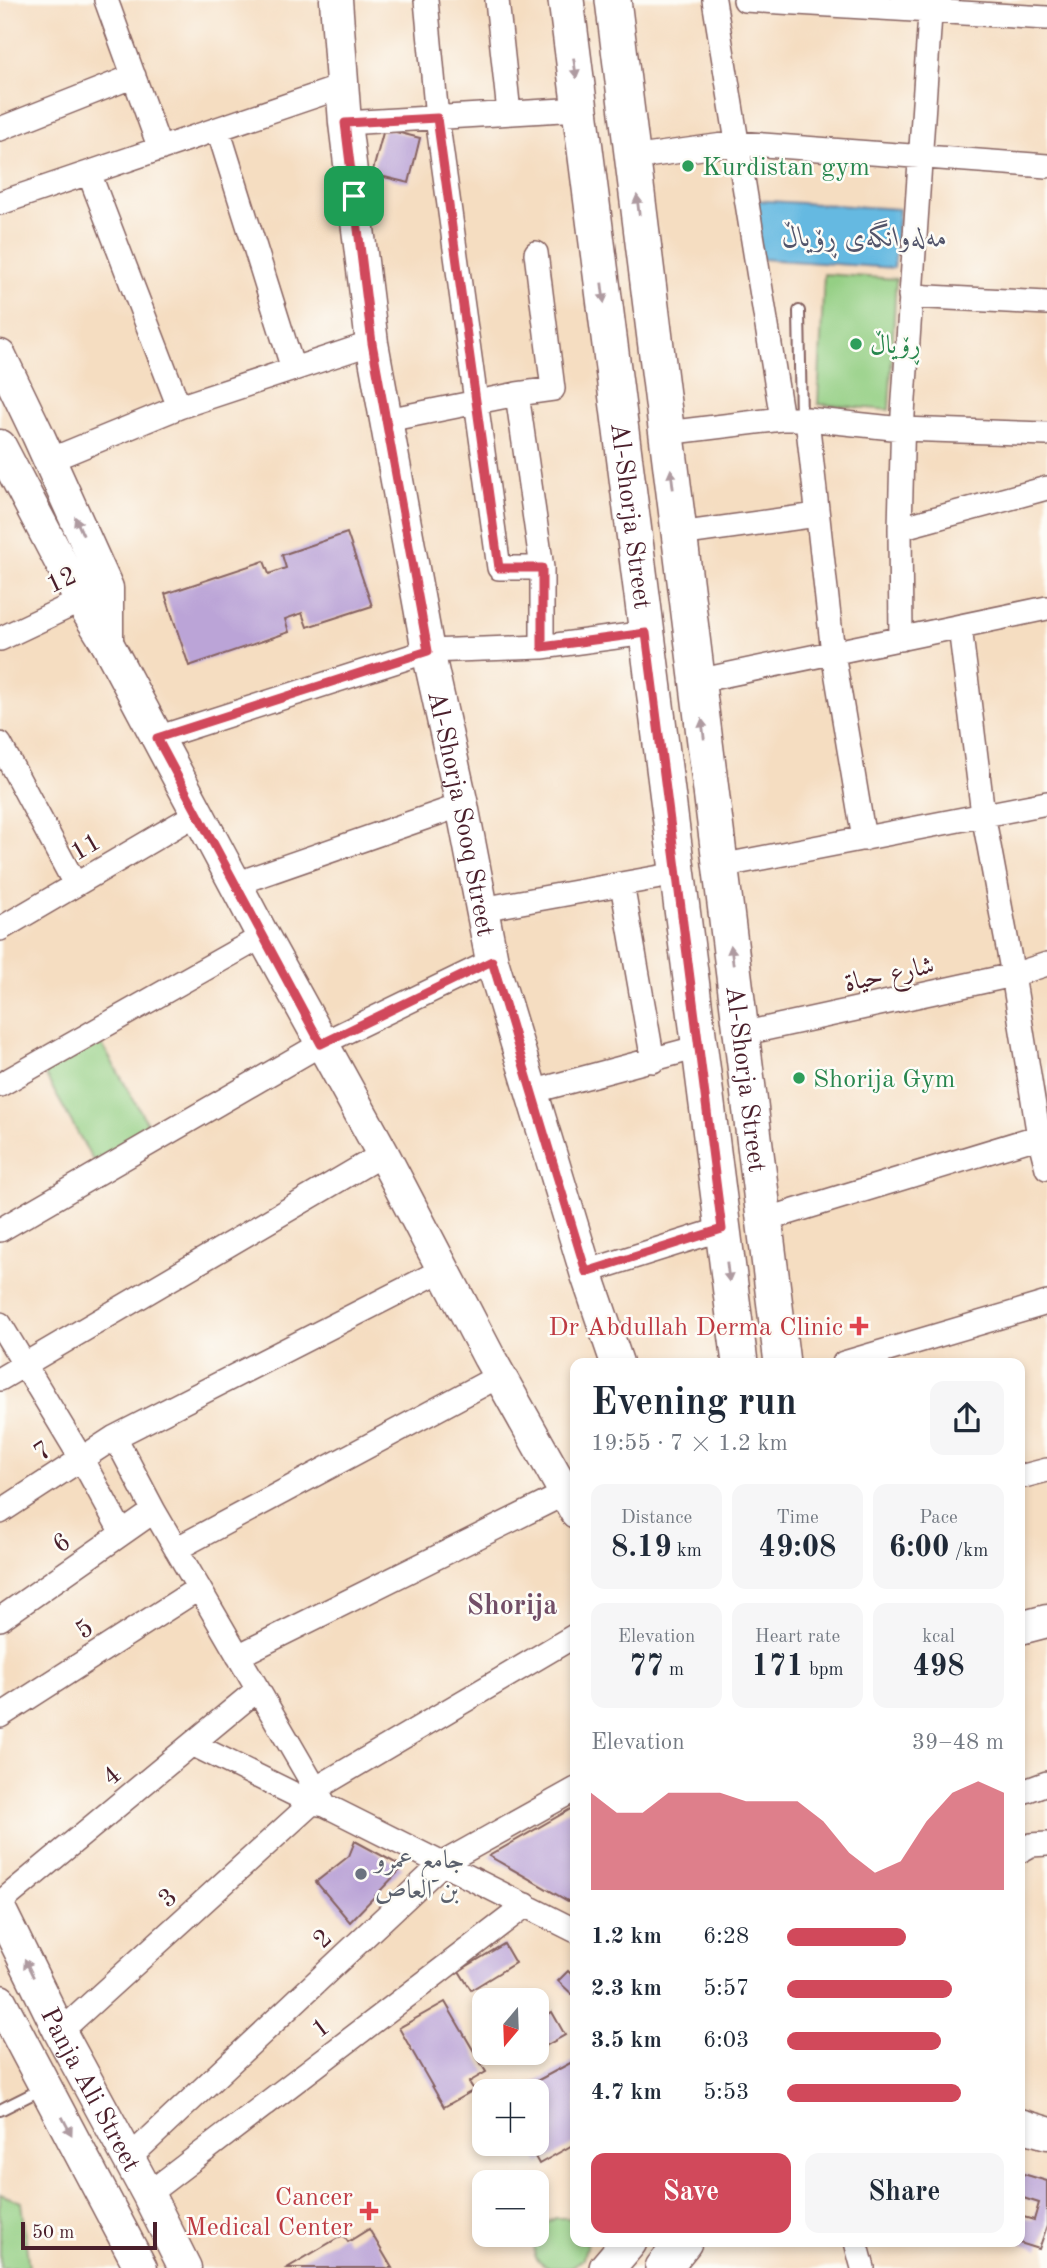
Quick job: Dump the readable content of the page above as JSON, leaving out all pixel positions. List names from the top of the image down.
{
  "streets": {
    "main road": ["Al-Shorja Street"],
    "street": [
      "12",
      "Al-Shorja Sooq Street",
      "11",
      "شارع حياة",
      "7",
      "6",
      "5",
      "4",
      "3",
      "2",
      "1",
      "Panja Ali Street"
    ]
  },
  "crossings": [
    ["Al-Shorja Street", "شارع حياة"],
    ["3", "Panja Ali Street"],
    ["2", "Panja Ali Street"],
    ["1", "Panja Ali Street"]
  ],
  "districts": ["Shorija"],
  "water": ["مەلەوانگەی ڕۆیاڵ"],
  "places": {
    "other": [
      "Kurdistan gym",
      "ڕۆیاڵ",
      "Shorija Gym",
      "جامع عمرو بن العاص"
    ],
    "health": ["Dr Abdullah Derma Clinic", "Cancer Medical Center"]
  },
  "scale_bar": "50 m",
  "north": "bottom",
  "page": {
    "heading": ["Evening run", "19:55 · 7 × 1.2 km"],
    "stats": [
      ["Distance", "8.19 km"],
      ["Time", "49:08"],
      ["Pace", "6:00 /km"],
      ["Elevation", "77 m"],
      ["Heart rate", "171 bpm"],
      ["kcal", "498"]
    ],
    "chart": ["Elevation", "39–48 m"],
    "list": [
      {
        "name": "1.2 km",
        "note": "6:28"
      },
      {
        "name": "2.3 km",
        "note": "5:57"
      },
      {
        "name": "3.5 km",
        "note": "6:03"
      },
      {
        "name": "4.7 km",
        "note": "5:53"
      }
    ],
    "map_buttons": ["+", "−"],
    "buttons": ["Save", "Share"],
    "scale": "50 m"
  }
}
